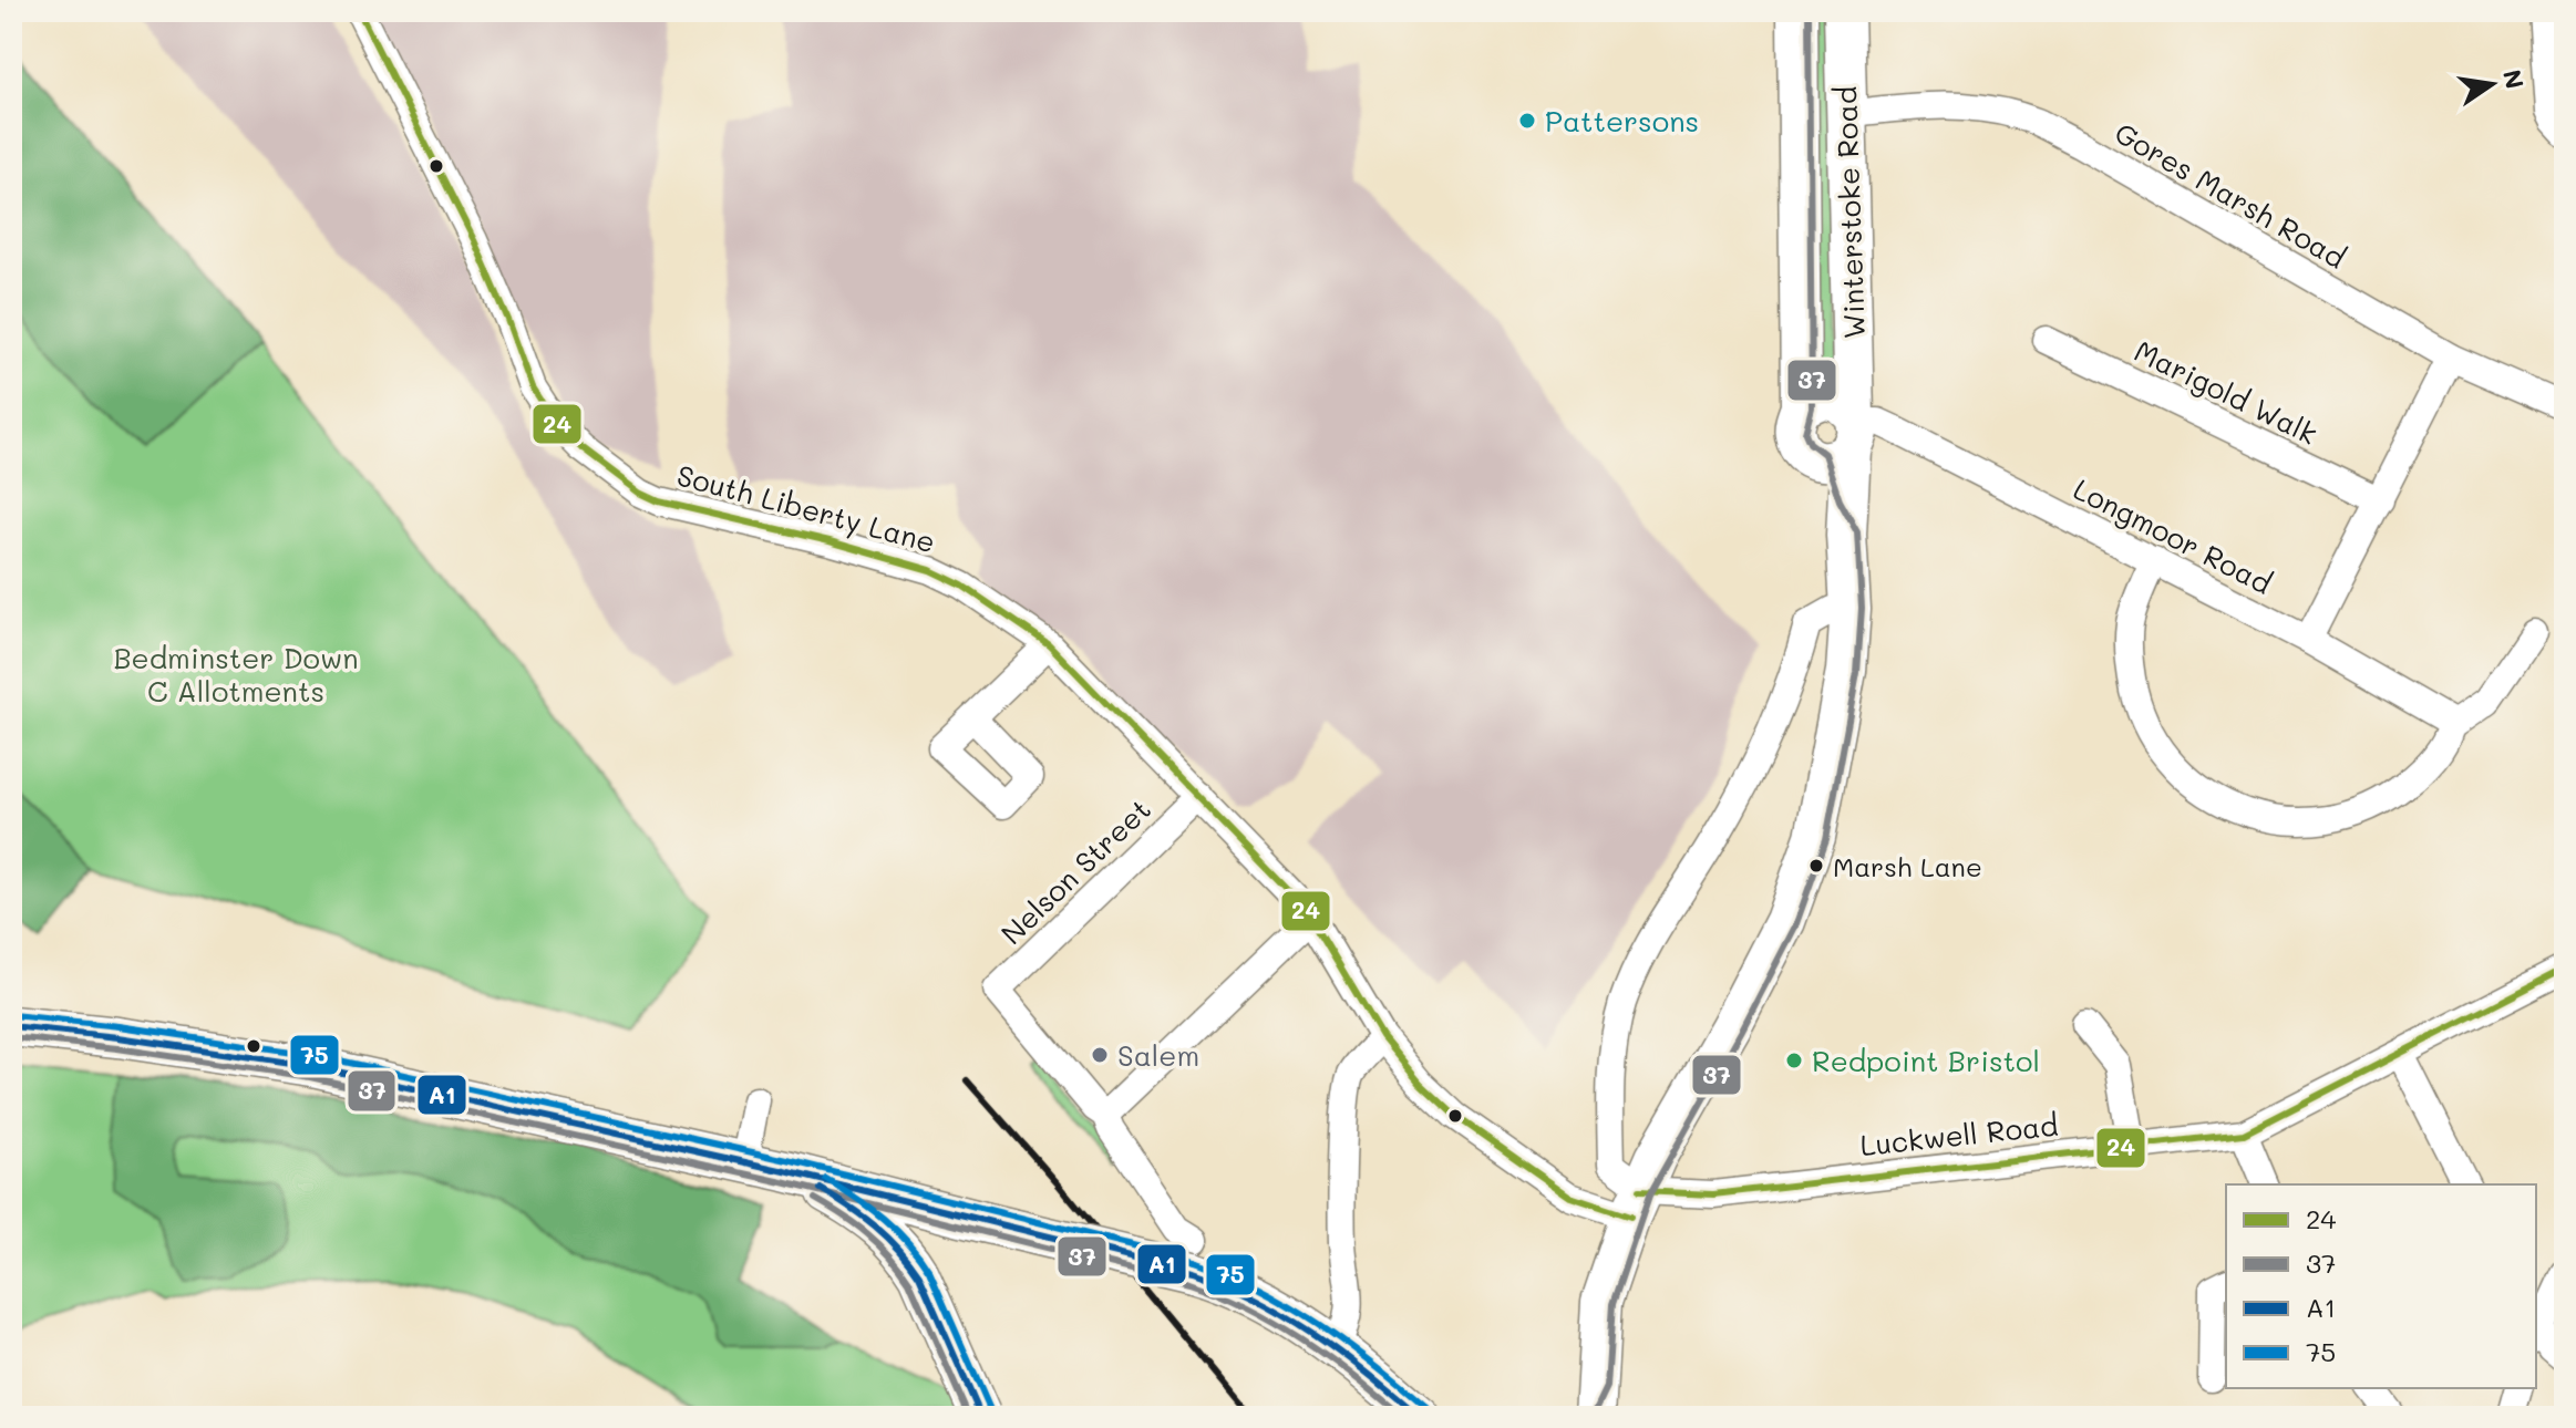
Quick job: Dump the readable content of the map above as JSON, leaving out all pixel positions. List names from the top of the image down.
{
  "streets": {
    "highway": ["Winterstoke Road"],
    "street": [
      "Gores Marsh Road",
      "Marigold Walk",
      "South Liberty Lane",
      "Longmoor Road",
      "Nelson Street",
      "Luckwell Road"
    ]
  },
  "crossings": [
    ["Gores Marsh Road", "Winterstoke Road"],
    ["Winterstoke Road", "South Liberty Lane"],
    ["Winterstoke Road", "Longmoor Road"],
    ["Winterstoke Road", "Luckwell Road"],
    ["South Liberty Lane", "Nelson Street"],
    ["South Liberty Lane", "Luckwell Road"]
  ],
  "parks": ["Bedminster Down C Allotments"],
  "places": [
    "Pattersons",
    "Marsh Lane",
    "Salem",
    "Redpoint Bristol"
  ],
  "lines": [
    "transit line 24",
    "transit line 37",
    "transit line 75",
    "transit line A1"
  ],
  "legend": [
    "24",
    "37",
    "A1",
    "75"
  ],
  "north": "right"
}
